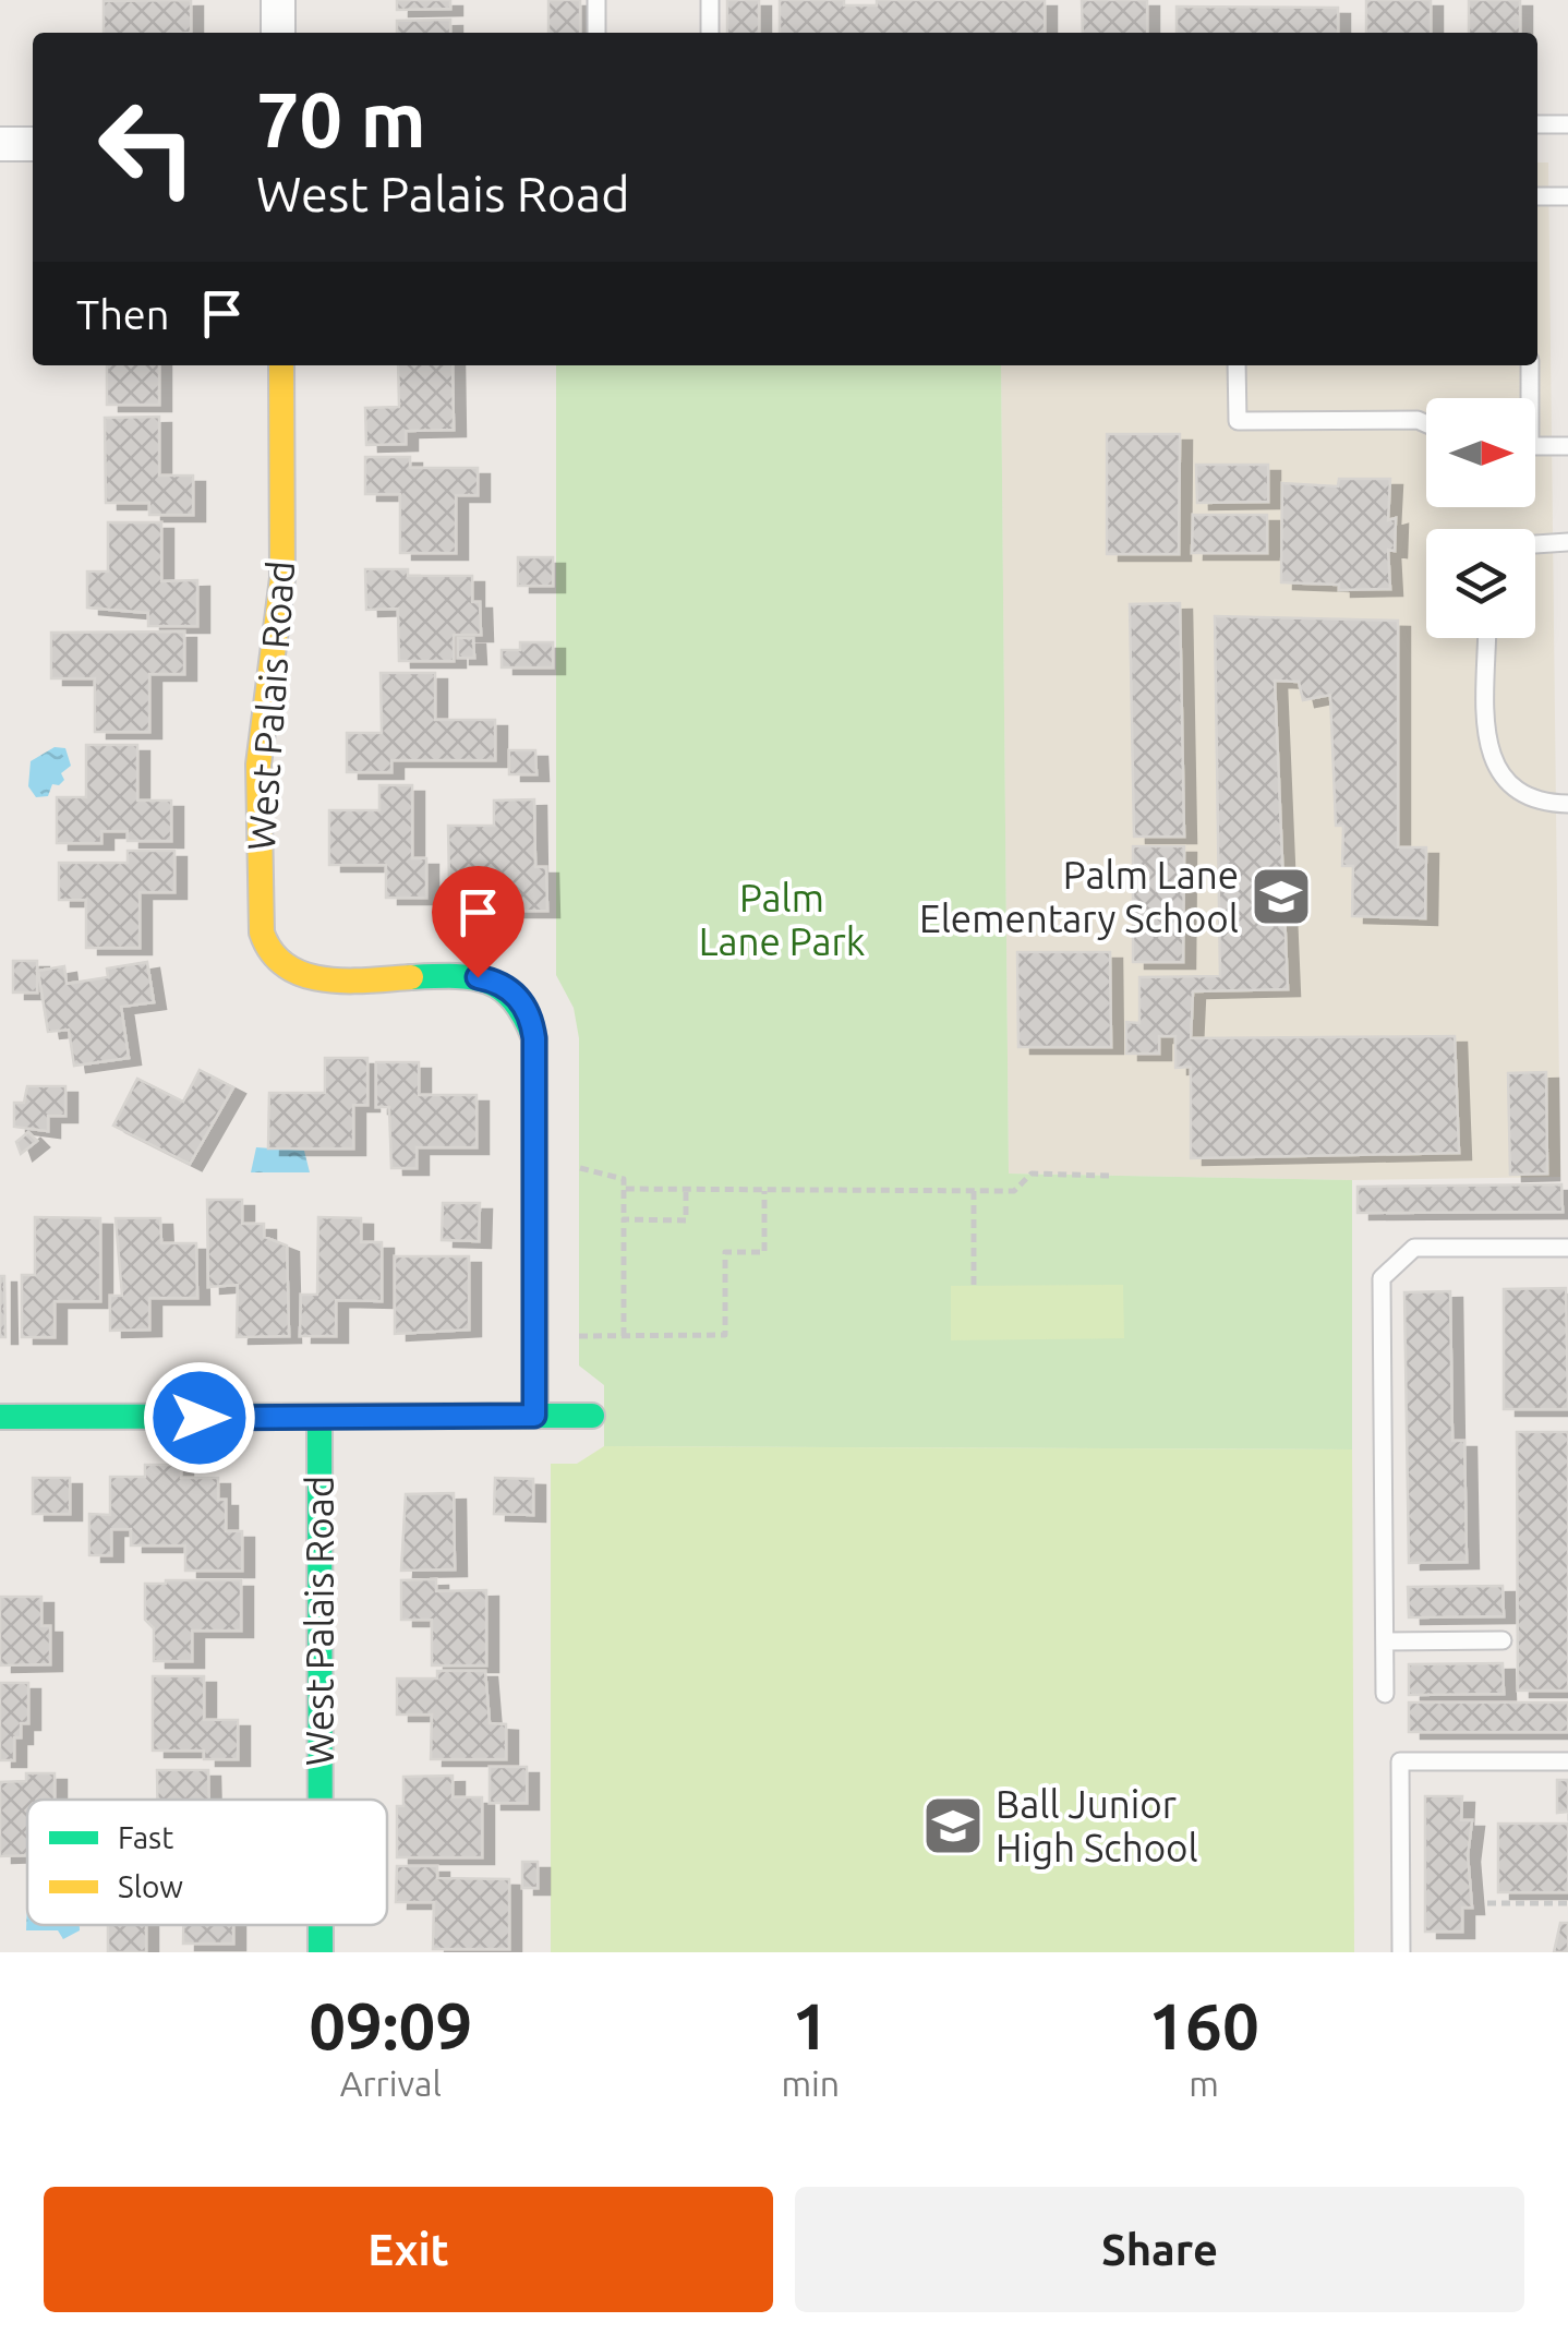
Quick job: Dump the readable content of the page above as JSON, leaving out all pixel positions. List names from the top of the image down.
{
  "streets": {
    "street": ["West Palais Road"]
  },
  "parks": ["Palm Lane Park"],
  "places": {
    "school or university": ["Palm Lane Elementary School", "Ball Junior High School"]
  },
  "legend": ["Fast", "Slow"],
  "north": "right",
  "page": {
    "turn": ["70 m", "West Palais Road"],
    "then": "Then",
    "eta": [
      "09:09",
      "Arrival",
      "1",
      "min",
      "160",
      "m"
    ],
    "buttons": ["Exit", "Share"]
  }
}
